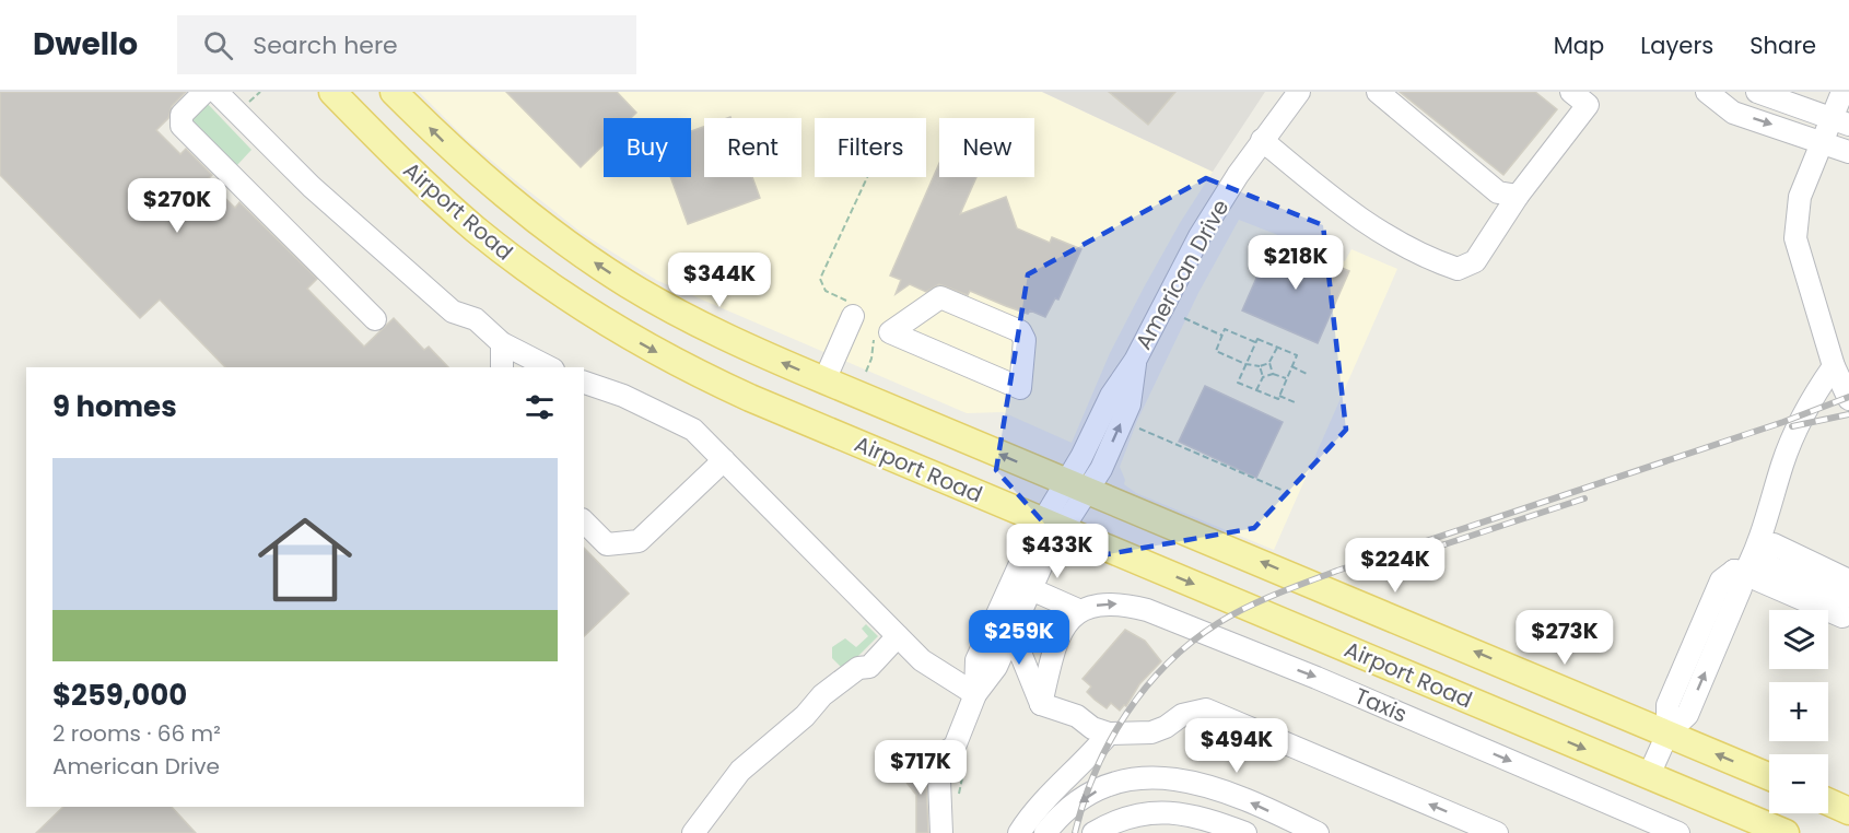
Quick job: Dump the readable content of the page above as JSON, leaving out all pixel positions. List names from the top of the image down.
{
  "streets": {
    "main road": ["Airport Road"],
    "street": ["American Drive", "Taxis"]
  },
  "crossings": [
    ["Airport Road", "American Drive"]
  ],
  "page": {
    "header": "Dwello",
    "search": "Search here",
    "nav": ["Map", "Layers", "Share"],
    "chip": [
      "Buy",
      "Rent",
      "Filters",
      "New"
    ],
    "price": [
      "$270K",
      "$218K",
      "$344K",
      "$433K",
      "$224K",
      "$259K",
      "$273K",
      "$494K",
      "$717K"
    ],
    "heading": "9 homes",
    "list": [
      {
        "name": "$259,000",
        "note": "2 rooms · 66 m² · American Drive"
      }
    ],
    "map_buttons": ["+", "−"]
  }
}
